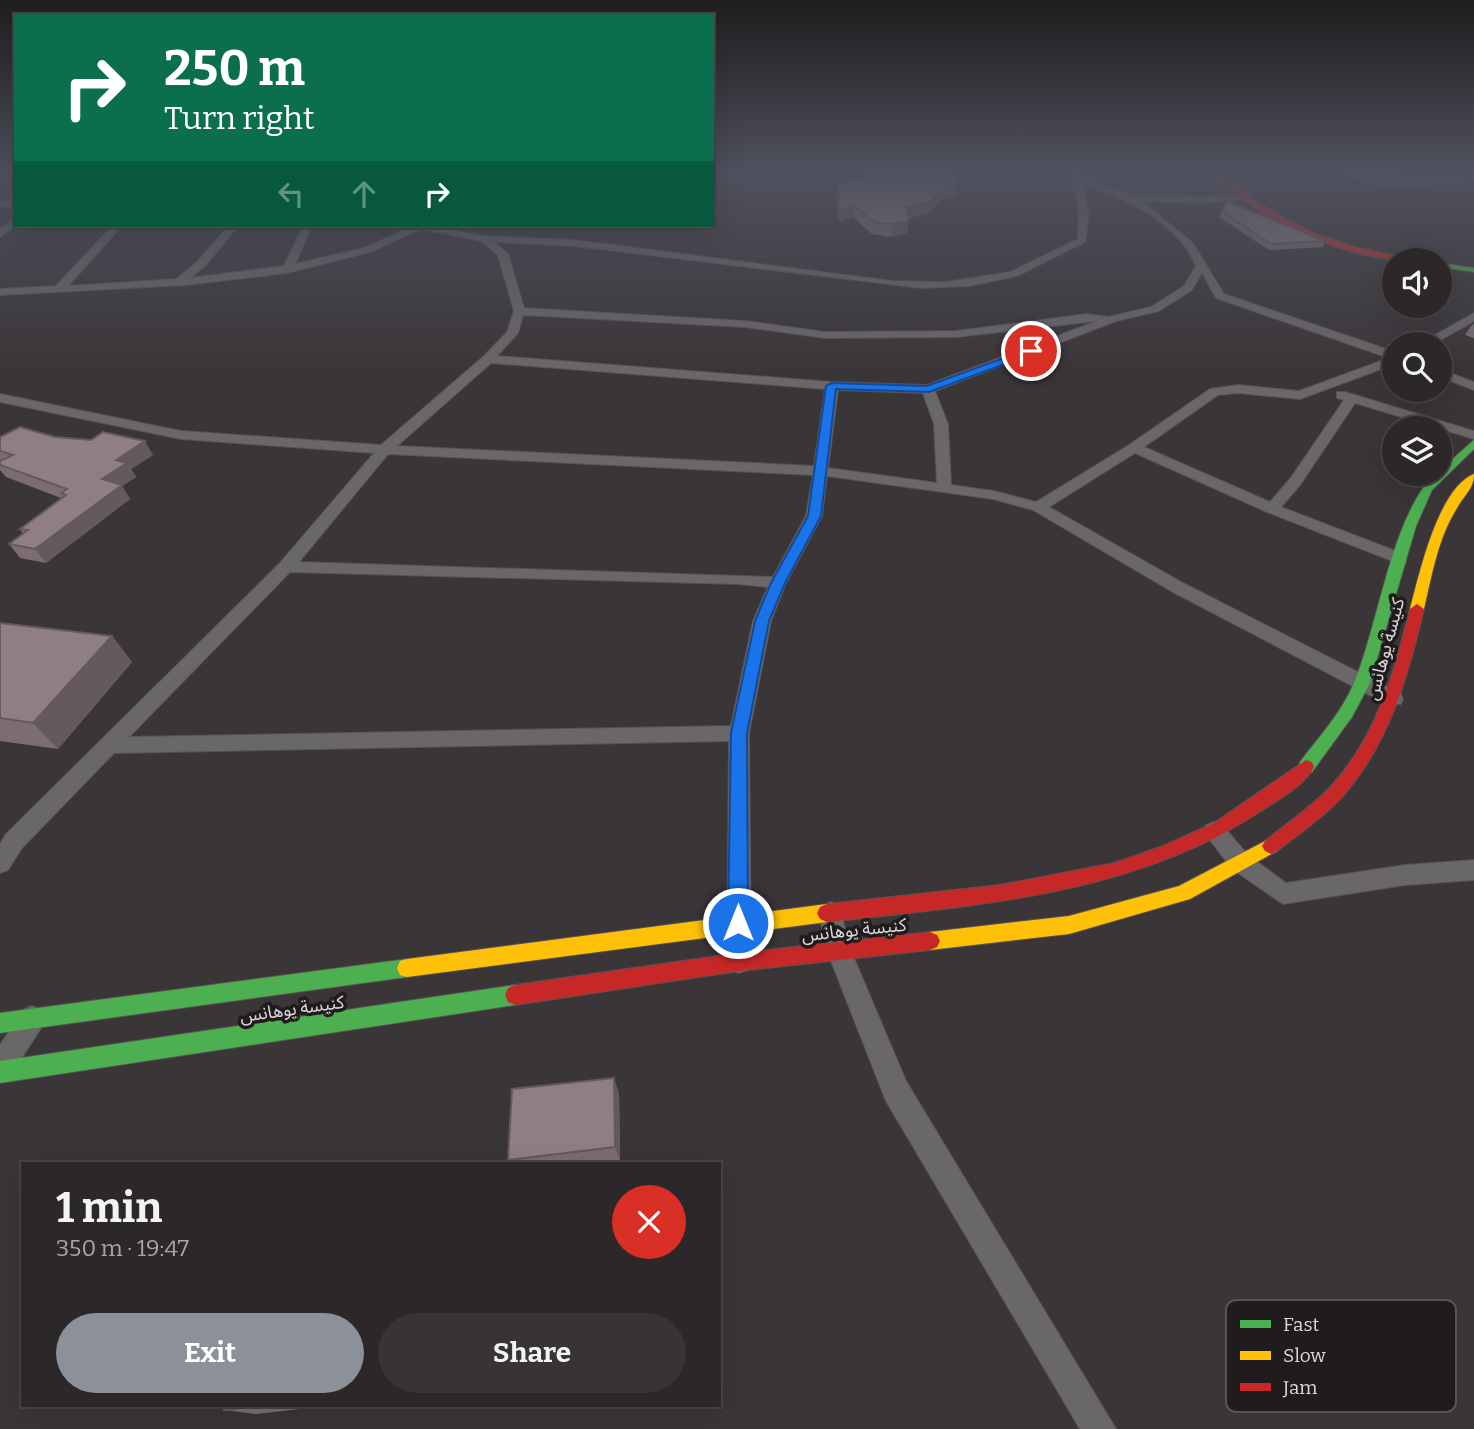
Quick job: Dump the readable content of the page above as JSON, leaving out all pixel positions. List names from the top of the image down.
{
  "streets": {
    "street": ["كنيسة يوهانس"]
  },
  "legend": ["Fast", "Slow", "Jam"],
  "page": {
    "turn": ["250 m", "Turn right"],
    "heading": ["1 min", "350 m · 19:47"],
    "buttons": ["Exit", "Share"]
  }
}
